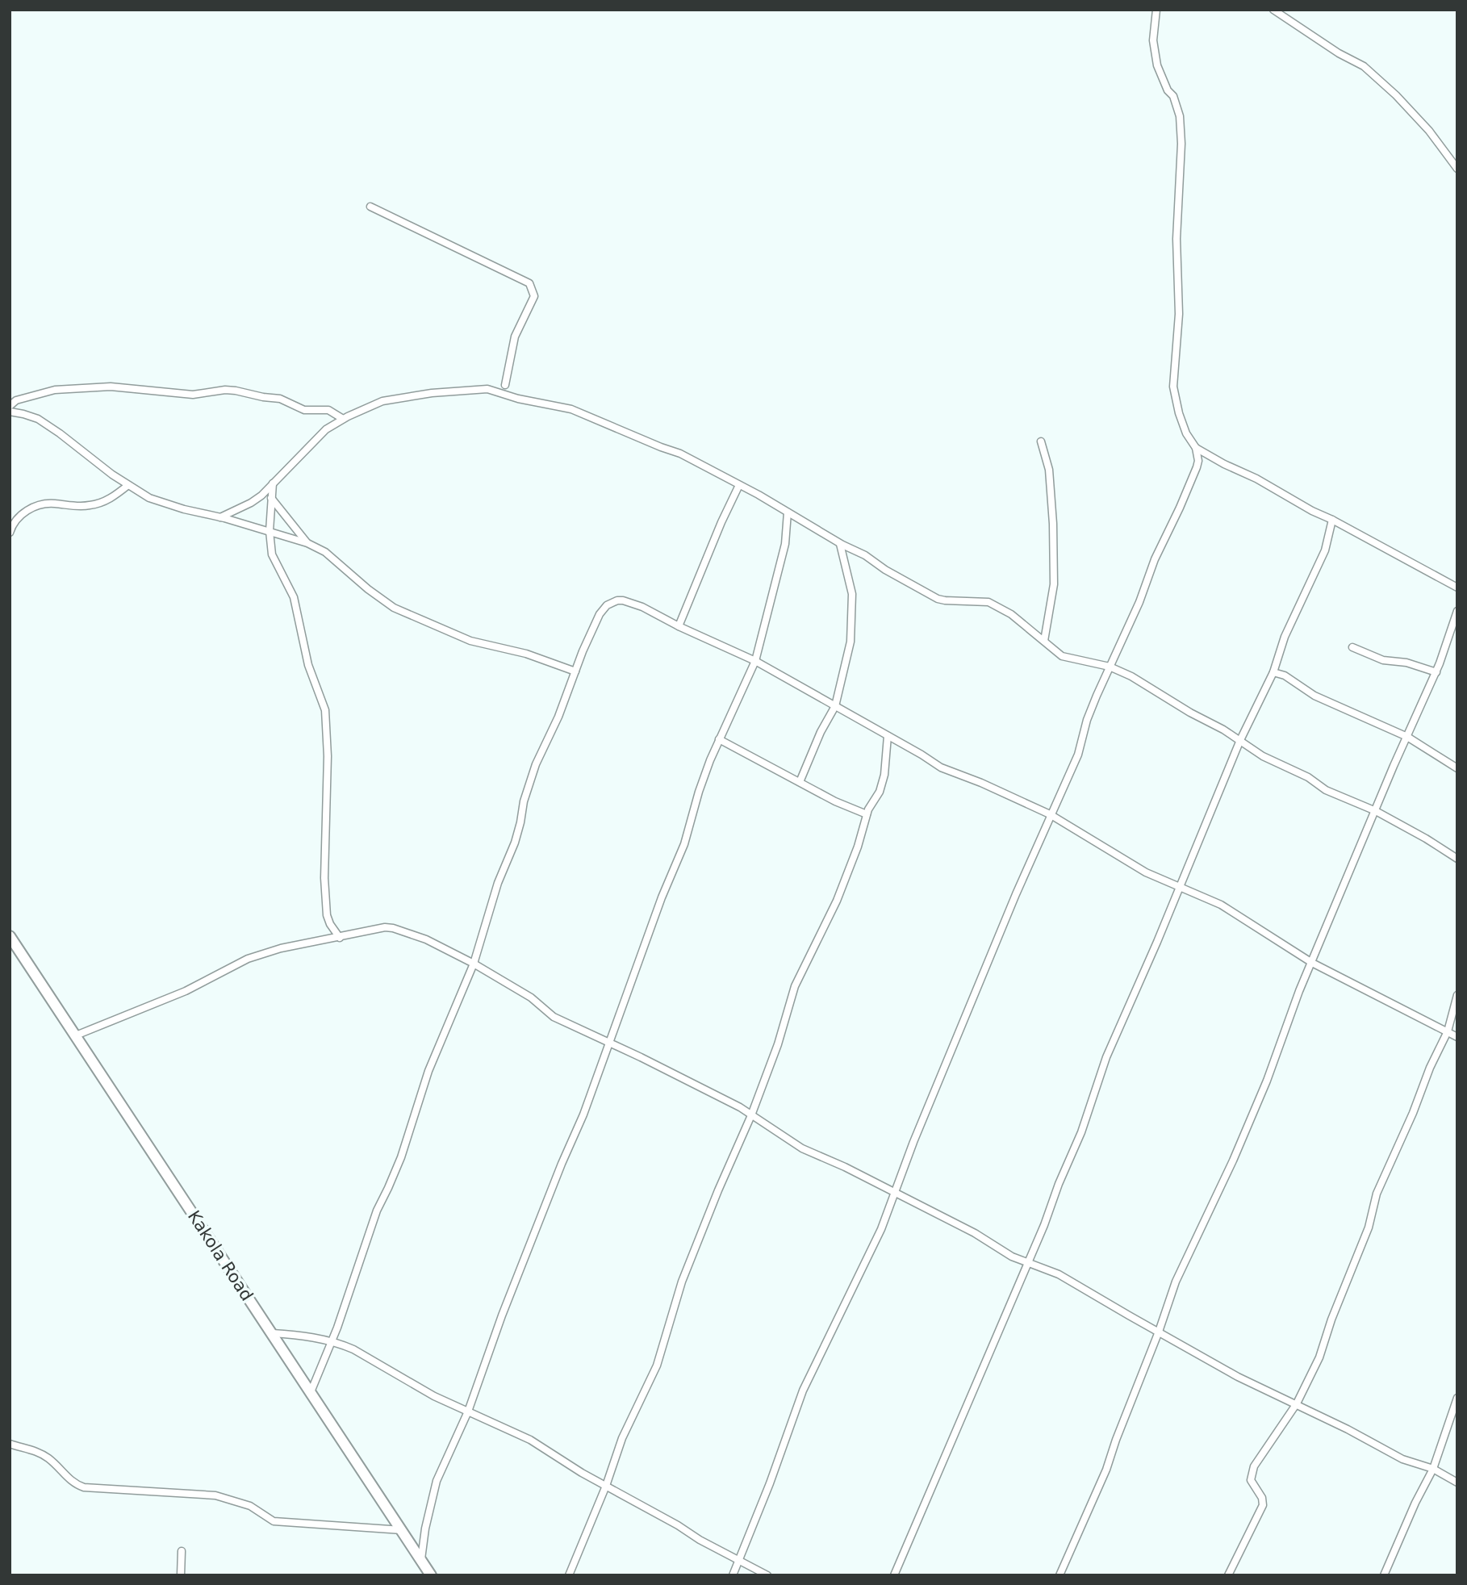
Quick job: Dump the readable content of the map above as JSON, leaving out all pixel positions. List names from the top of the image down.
{
  "streets": {
    "main road": ["Kakola Road"]
  }
}
